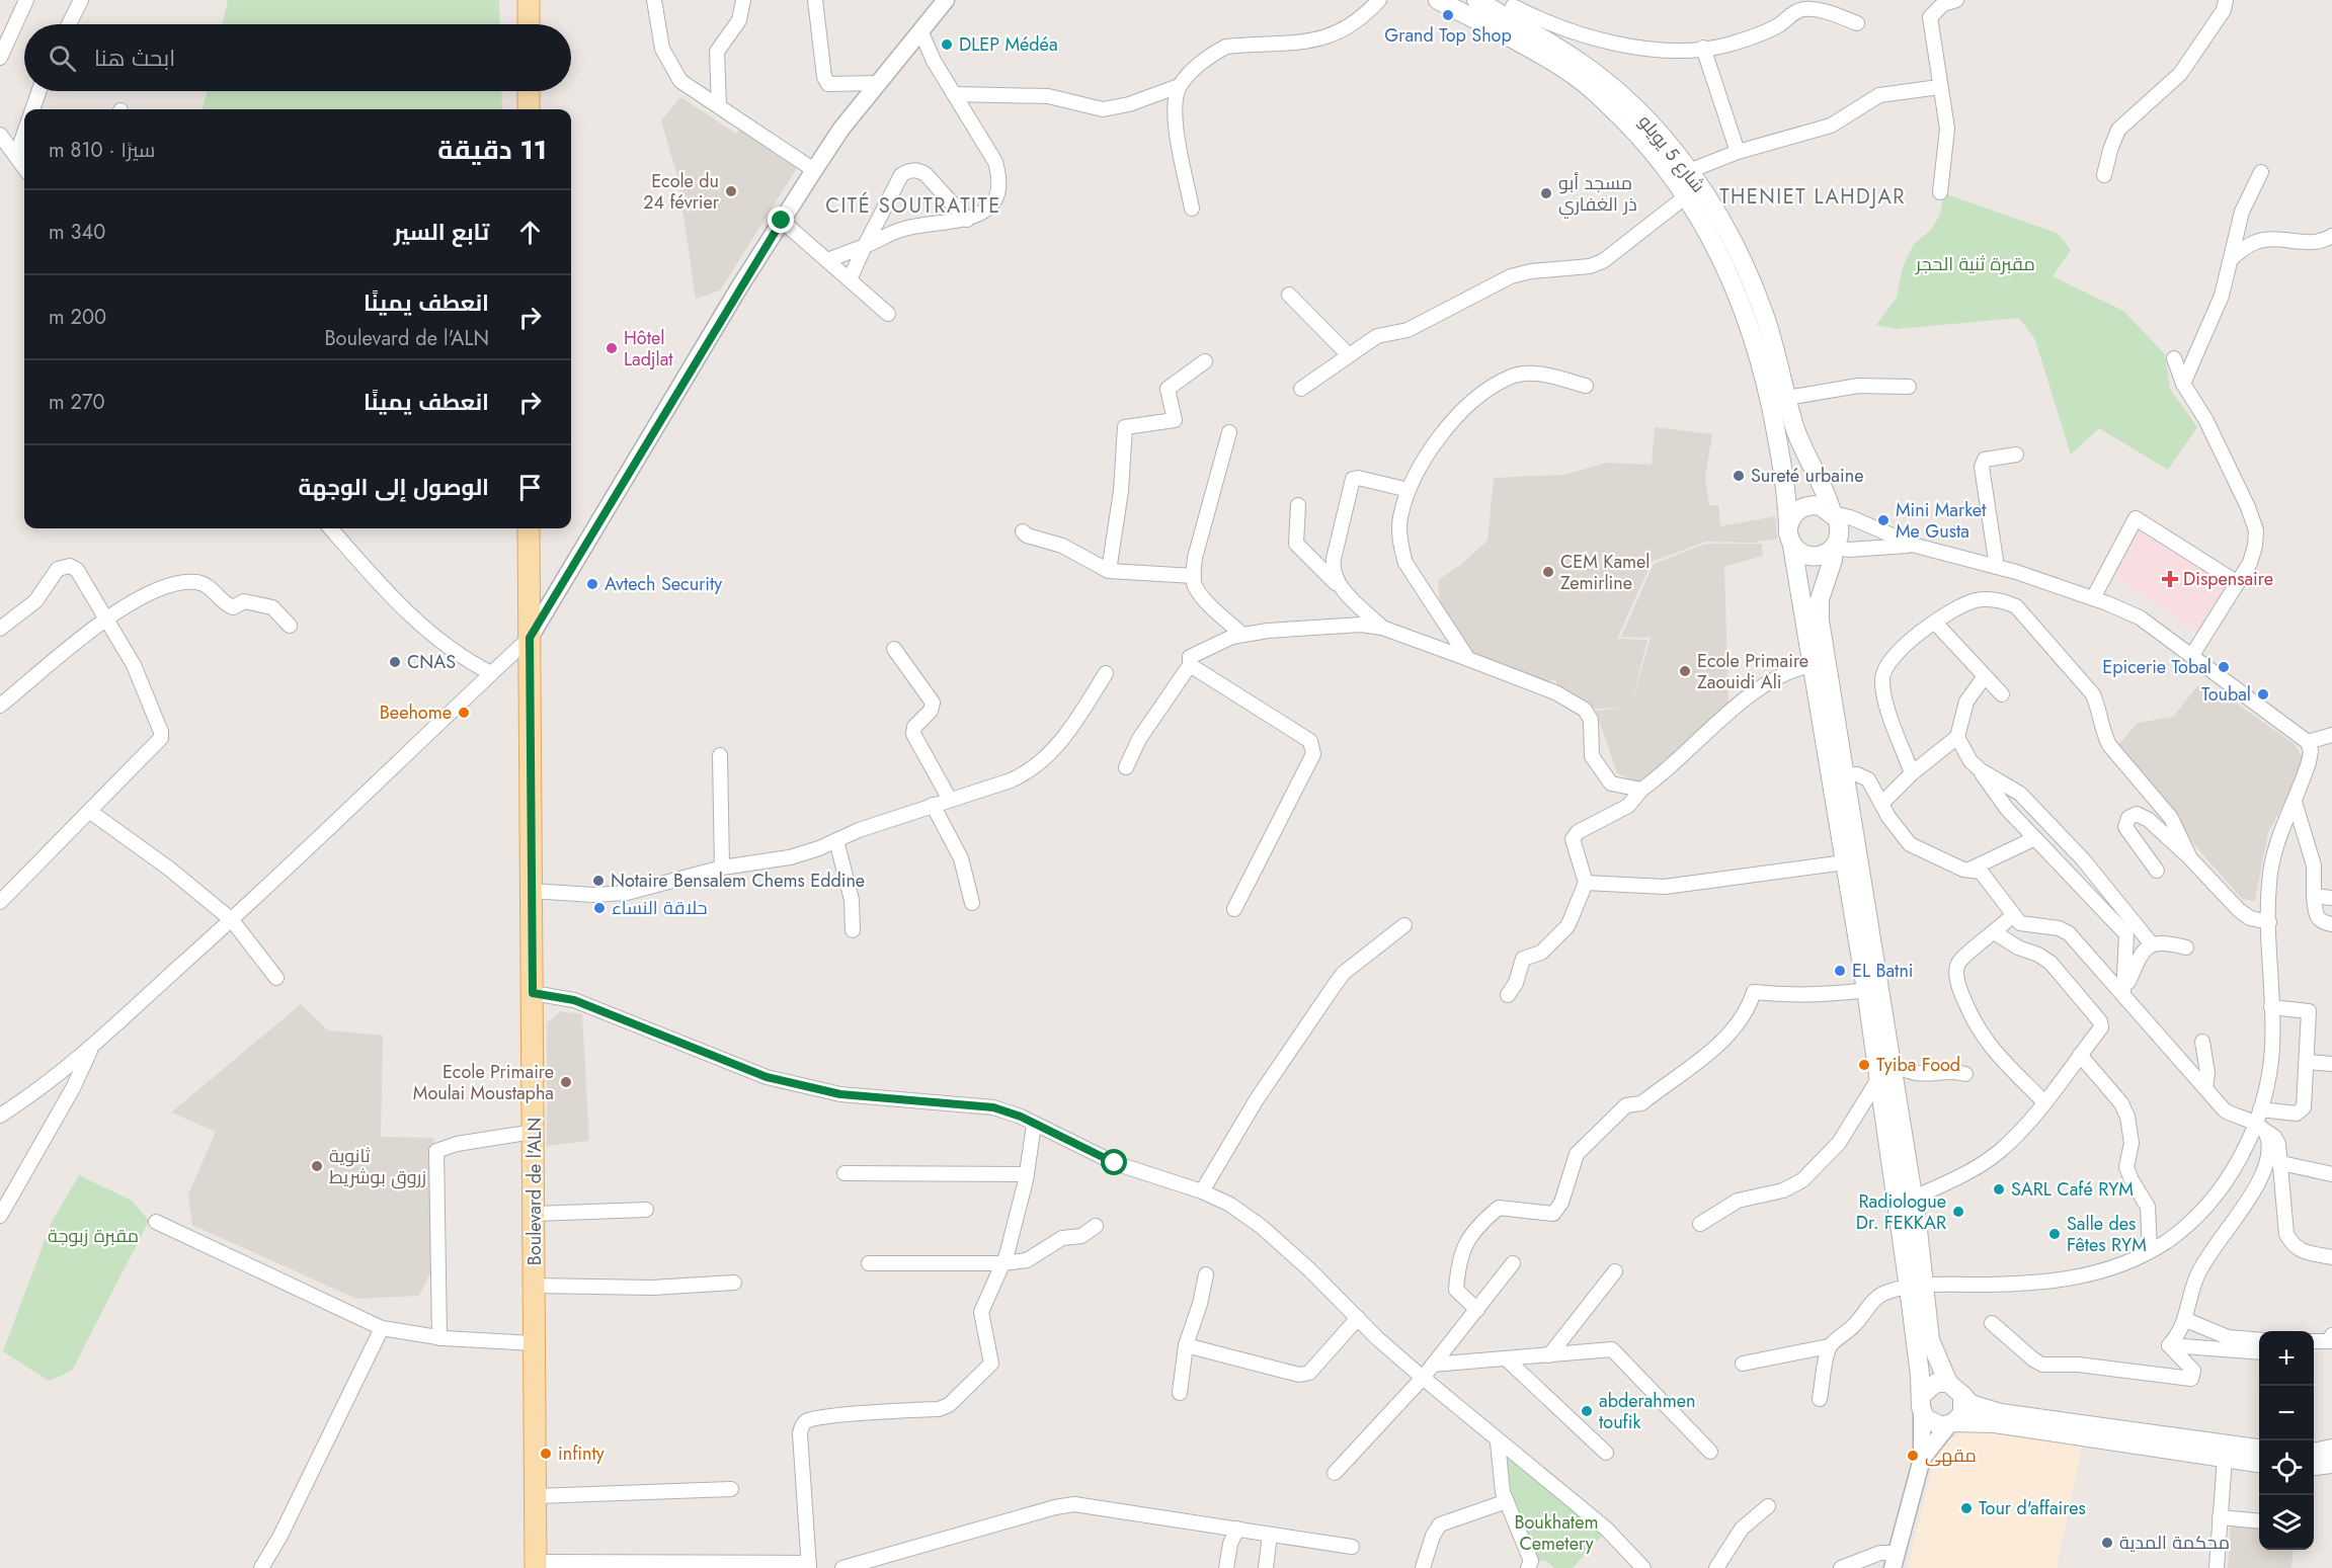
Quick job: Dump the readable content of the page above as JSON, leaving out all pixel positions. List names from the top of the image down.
{
  "streets": {
    "main road": ["شارع 5 يويلو", "Boulevard de l'ALN"]
  },
  "districts": ["THENIET LAHDJAR", "CITÉ SOUTRATITE"],
  "parks": ["مقبرة ثنية الحجر", "مقبرة زبوجة", "Boukhatem Cemetery"],
  "places": {
    "other": [
      "Grand Top Shop",
      "DLEP Médéa",
      "Ecole du 24 février",
      "مسجد أبو ذر الغفاري",
      "Hôtel Ladjlat",
      "Sureté urbaine",
      "Mini Market Me Gusta",
      "CEM Kamel Zemirline",
      "Avtech Security",
      "CNAS",
      "Epicerie Tobal",
      "Ecole Primaire Zaouidi Ali",
      "Toubal",
      "Beehome",
      "Notaire Bensalem Chems Eddine",
      "حلاقة النساء",
      "EL Batni",
      "Tyiba Food",
      "Ecole Primaire Moulai Moustapha",
      "ثانوية زروق بوشريط",
      "SARL Café RYM",
      "Radiologue Dr. FEKKAR",
      "Salle des Fêtes RYM",
      "abderahmen toufik",
      "infinty",
      "مقهى",
      "Tour d'affaires",
      "محكمة المدية"
    ],
    "health": ["Dispensaire"]
  },
  "page": {
    "search": "ابحث هنا",
    "heading": ["11 دقيقة", "سيرًا · 810 m"],
    "list": [
      ["تابع السير", "340 m"],
      ["انعطف يمينًا", "Boulevard de l'ALN", "200 m"],
      ["انعطف يمينًا", "270 m"],
      "الوصول إلى الوجهة"
    ],
    "map_buttons": ["+", "−"]
  }
}
